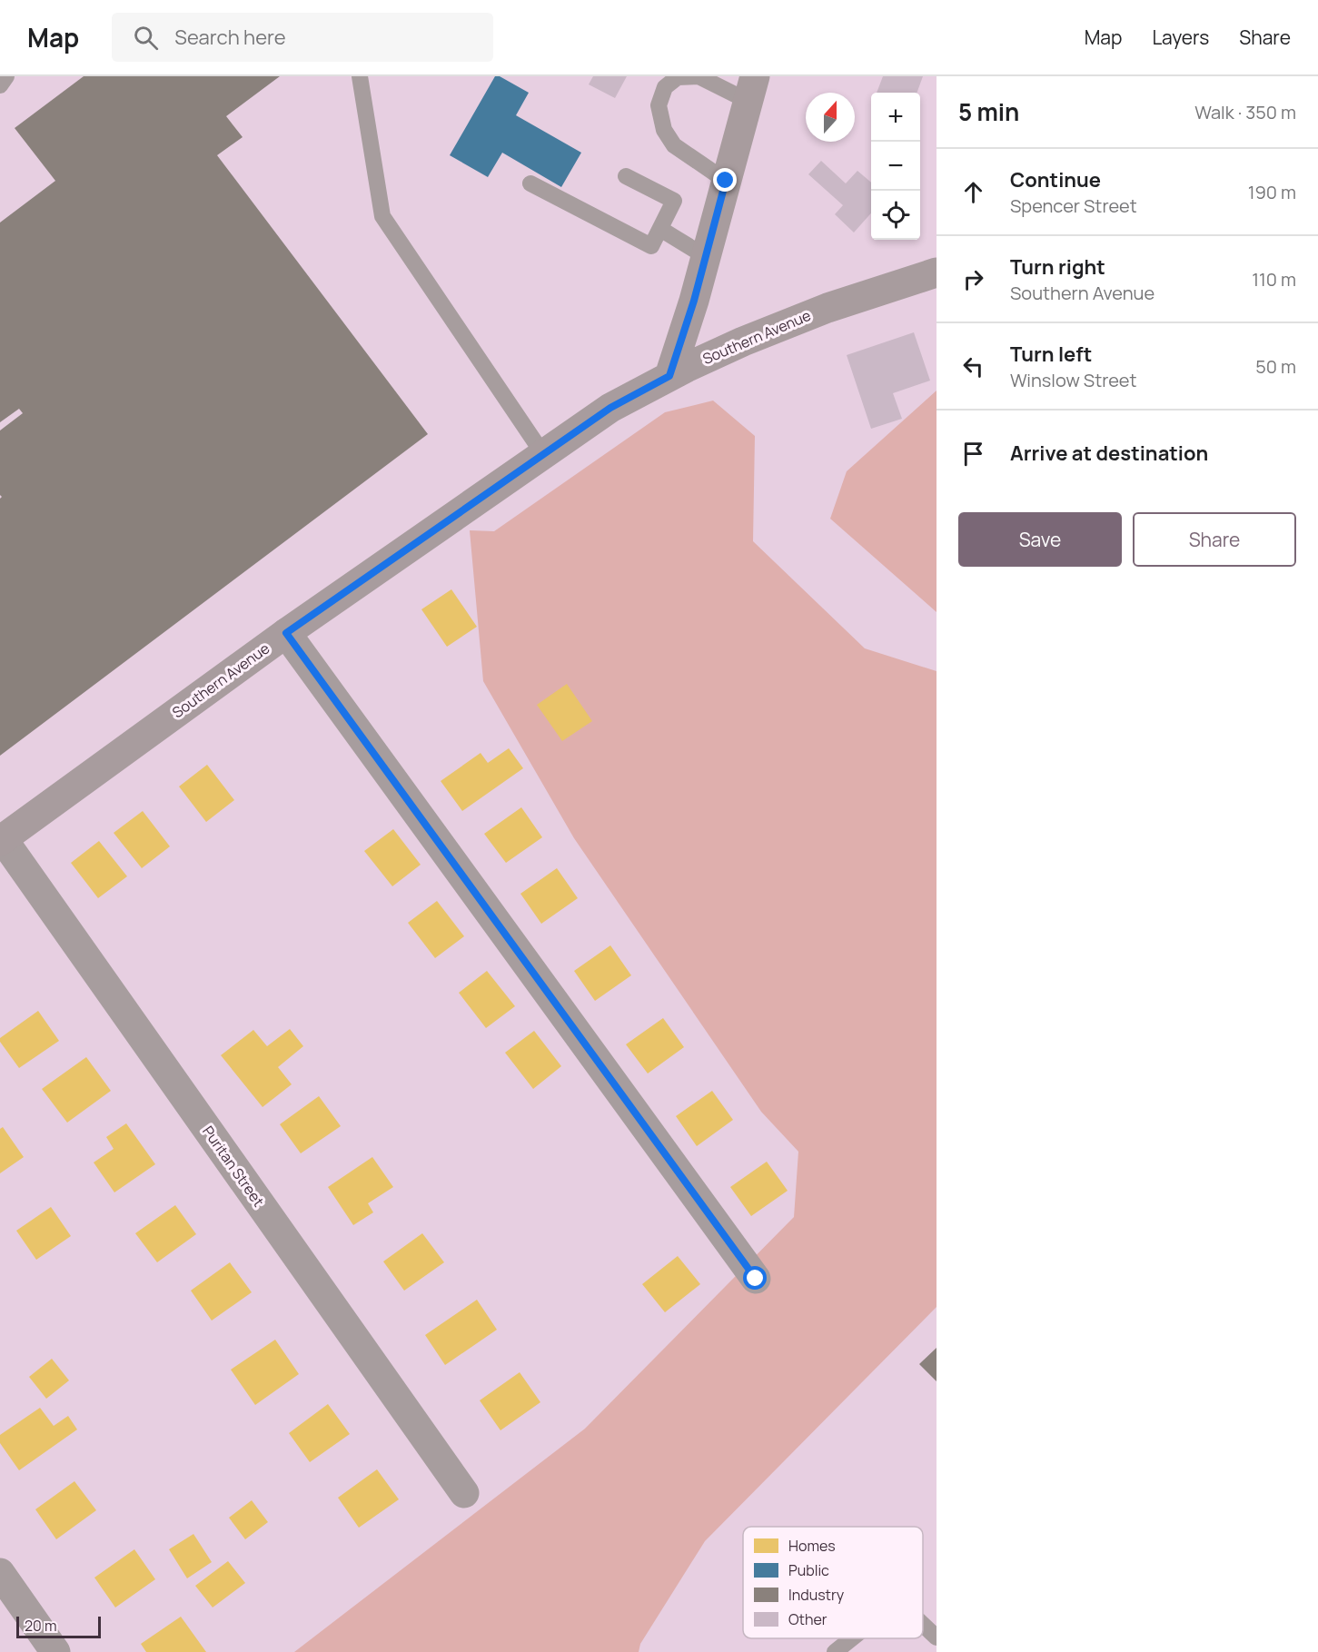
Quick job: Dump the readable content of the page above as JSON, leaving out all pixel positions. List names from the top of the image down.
{
  "streets": {
    "main road": ["Southern Avenue"],
    "street": ["Puritan Street"]
  },
  "crossings": [
    ["Southern Avenue", "Puritan Street"]
  ],
  "legend": [
    "Homes",
    "Public",
    "Industry",
    "Other"
  ],
  "scale_bar": "20 m",
  "north": "top",
  "page": {
    "header": "Map",
    "search": "Search here",
    "nav": ["Map", "Layers", "Share"],
    "heading": ["5 min", "Walk · 350 m"],
    "map_buttons": ["+", "−"],
    "list": [
      ["Continue", "Spencer Street", "190 m"],
      ["Turn right", "Southern Avenue", "110 m"],
      ["Turn left", "Winslow Street", "50 m"],
      "Arrive at destination"
    ],
    "buttons": ["Save", "Share"],
    "scale": "20 m"
  }
}
